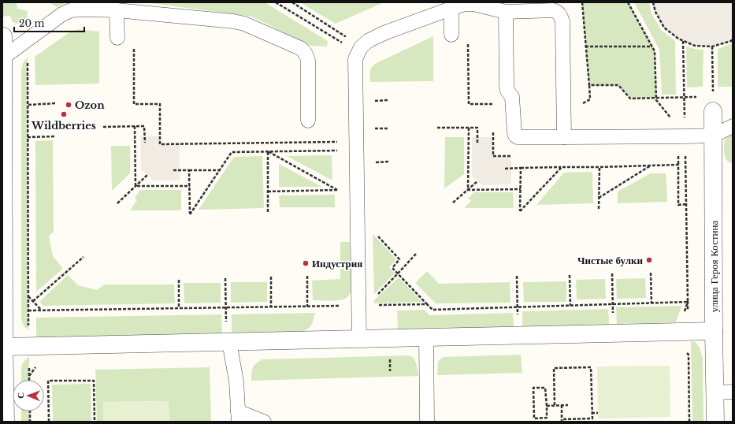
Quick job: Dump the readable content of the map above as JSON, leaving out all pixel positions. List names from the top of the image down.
{
  "streets": {
    "street": ["улица Героя Костина"]
  },
  "places": [
    "Ozon",
    "Wildberries",
    "Чистые булки",
    "Индустрия"
  ],
  "scale_bar": "20 m",
  "north": "left"
}
